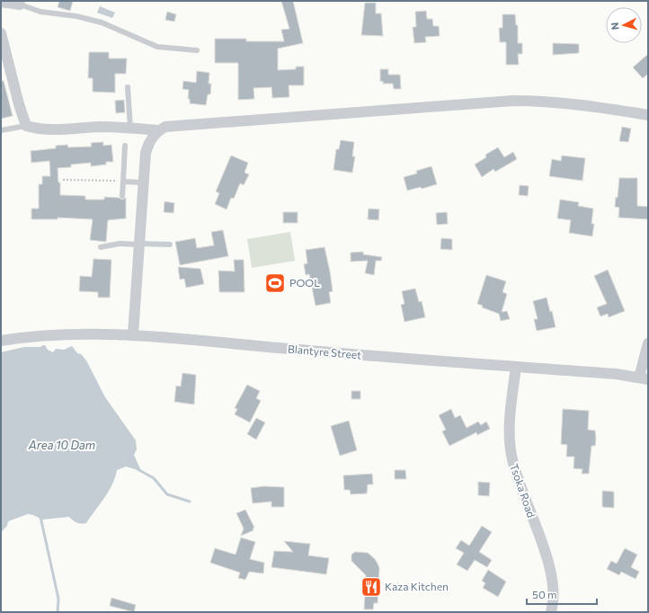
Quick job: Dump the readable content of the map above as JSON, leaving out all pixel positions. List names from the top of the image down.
{
  "streets": {
    "street": ["Blantyre Street", "Tsoka Road"]
  },
  "crossings": [
    ["Blantyre Street", "Tsoka Road"]
  ],
  "water": ["Area 10 Dam"],
  "places": {
    "sports": ["POOL"],
    "restaurant": ["Kaza Kitchen"]
  },
  "scale_bar": "50 m",
  "north": "left"
}
